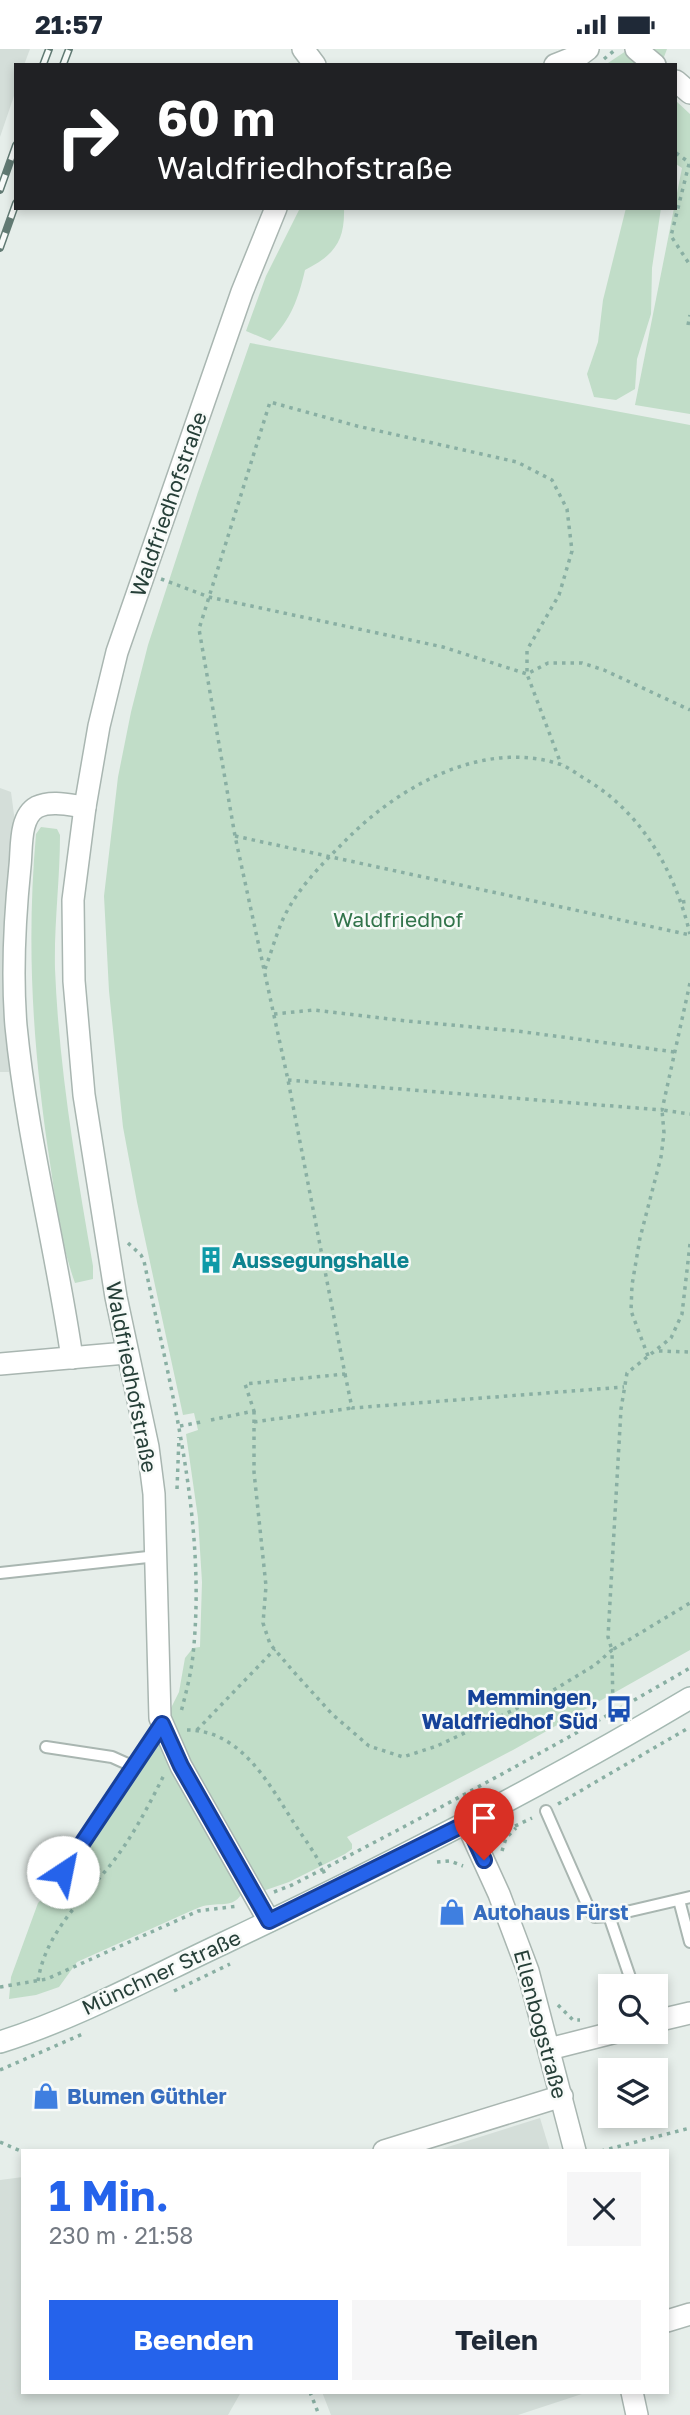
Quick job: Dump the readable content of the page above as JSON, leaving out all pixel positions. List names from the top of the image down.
{
  "streets": {
    "street": ["Waldfriedhofstraße", "Münchner Straße", "Ellenbogstraße"]
  },
  "crossings": [
    ["Waldfriedhofstraße", "Münchner Straße"],
    ["Münchner Straße", "Ellenbogstraße"]
  ],
  "parks": ["Waldfriedhof"],
  "places": {
    "building": ["Aussegungshalle"],
    "bus stop": ["Memmingen, Waldfriedhof Süd"],
    "shop": ["Autohaus Fürst", "Blumen Güthler"]
  },
  "page": {
    "status": "21:57",
    "turn": ["60 m", "Waldfriedhofstraße"],
    "heading": ["1 Min.", "230 m · 21:58"],
    "buttons": ["Beenden", "Teilen"]
  }
}
